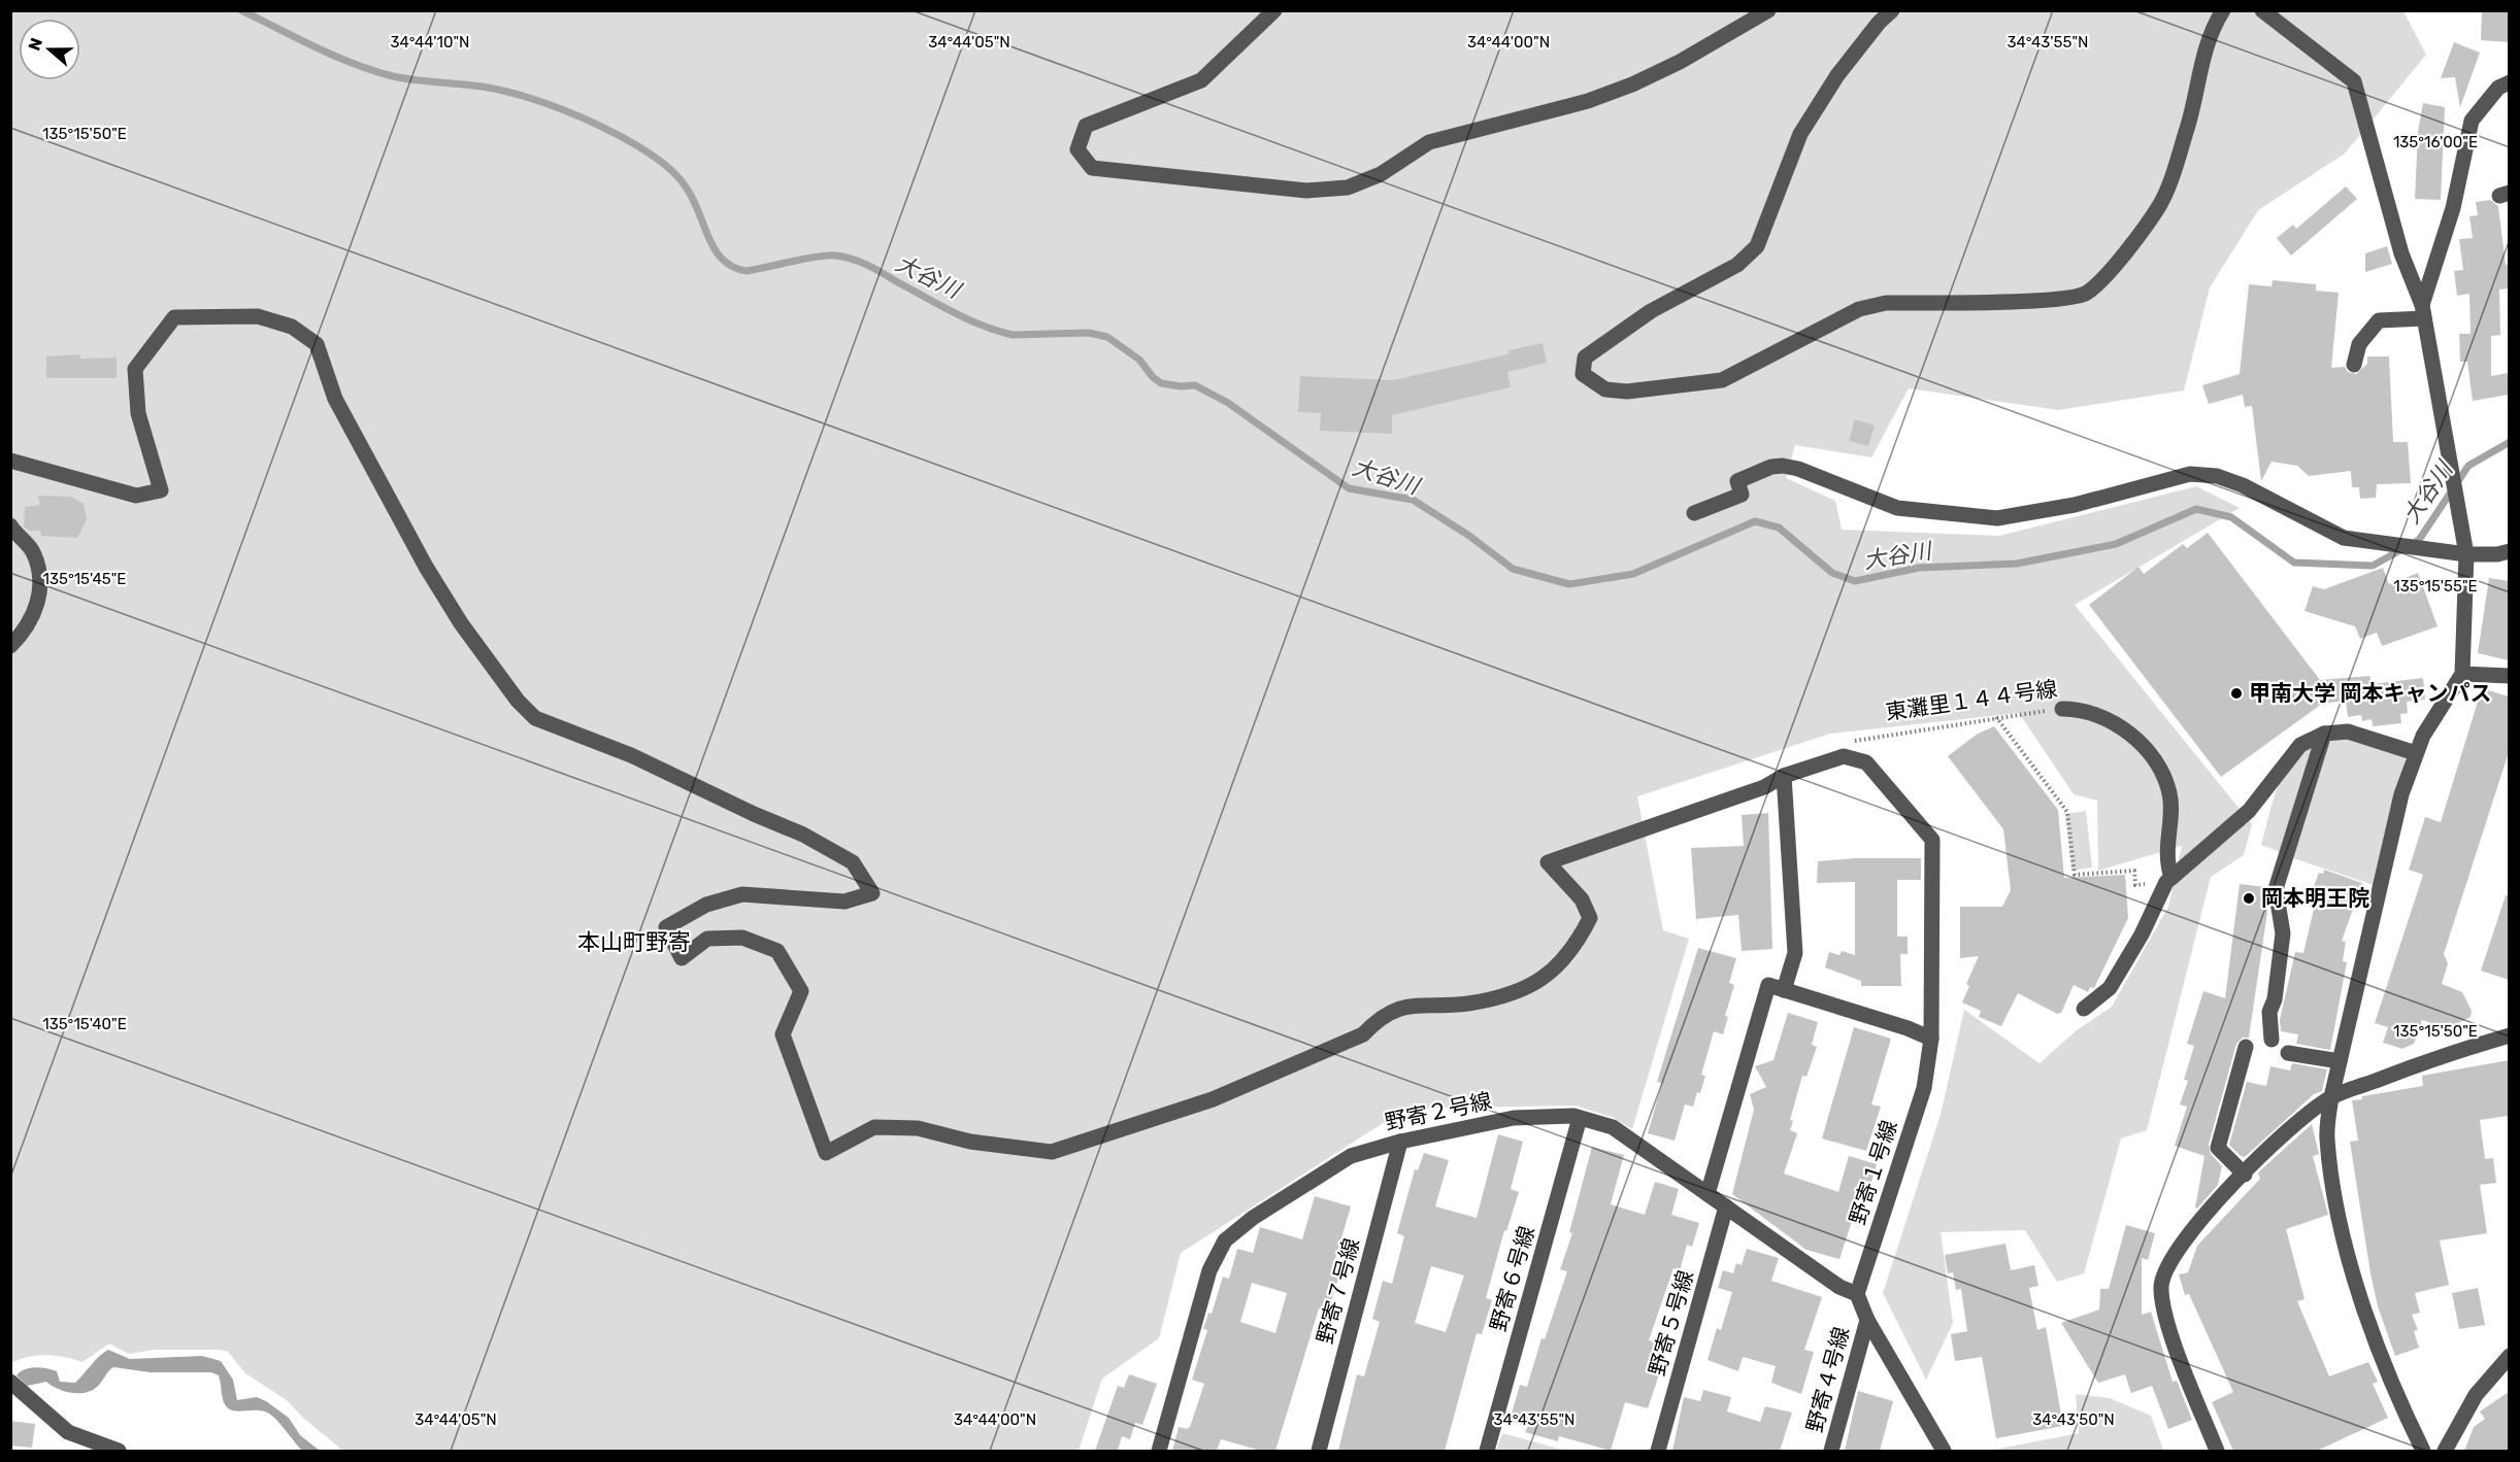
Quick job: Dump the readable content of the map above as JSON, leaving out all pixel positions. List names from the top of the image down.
{
  "streets": {
    "street": [
      "東灘里１４４号線",
      "野寄２号線",
      "野寄１号線",
      "野寄６号線",
      "野寄７号線",
      "野寄５号線",
      "野寄４号線"
    ]
  },
  "crossings": [
    ["東灘里１４４号線", "野寄１号線"],
    ["野寄２号線", "野寄１号線"],
    ["野寄２号線", "野寄６号線"],
    ["野寄２号線", "野寄７号線"],
    ["野寄２号線", "野寄５号線"]
  ],
  "districts": ["本山町野寄"],
  "water": ["大谷川"],
  "places": ["甲南大学 岡本キャンパス", "岡本明王院"],
  "north": "left",
  "coordinates": [
    "34°44'10\"N",
    "34°44'05\"N",
    "34°44'00\"N",
    "34°43'55\"N",
    "135°15'50\"E",
    "135°16'00\"E",
    "135°15'45\"E",
    "135°15'55\"E",
    "135°15'40\"E",
    "34°43'50\"N"
  ]
}
